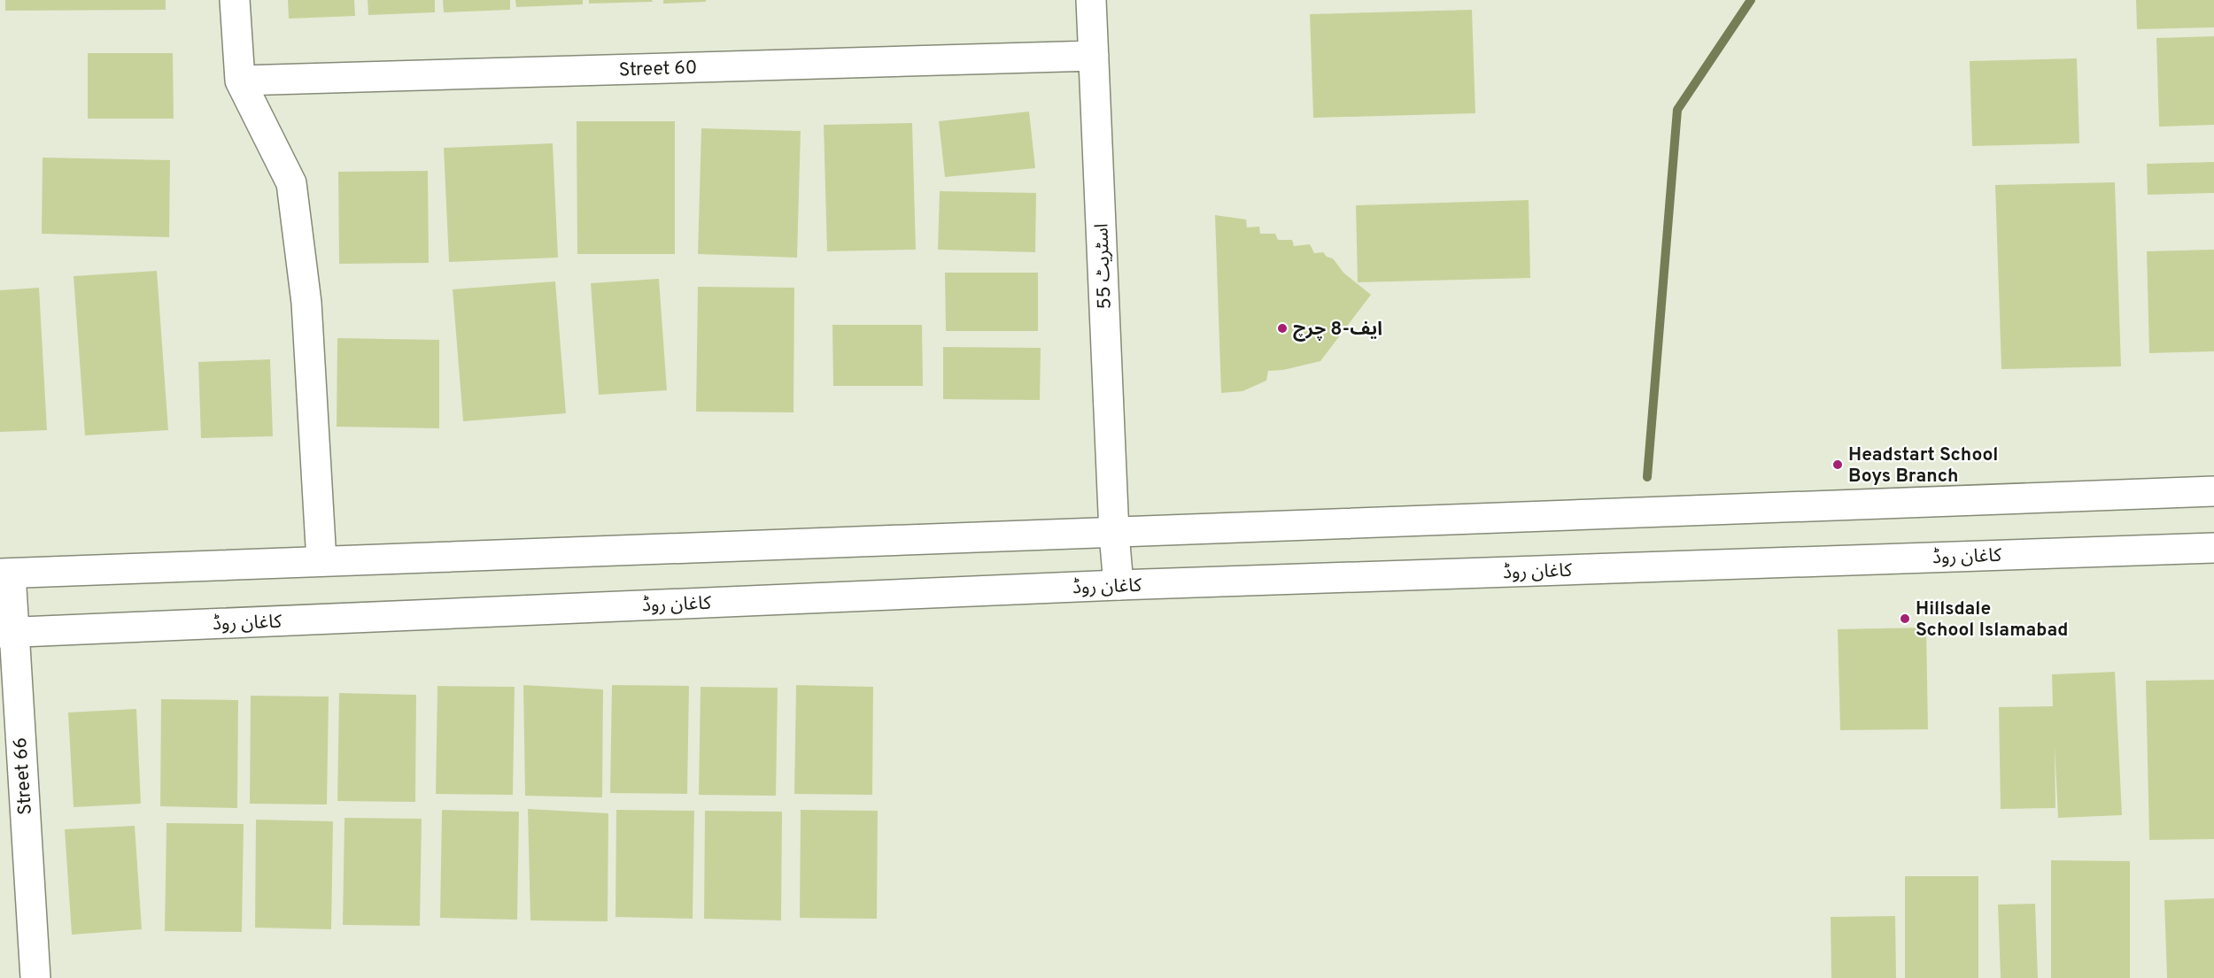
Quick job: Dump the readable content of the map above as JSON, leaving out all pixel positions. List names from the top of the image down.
{
  "streets": {
    "street": [
      "Street 60",
      "اسٹریٹ 55",
      "کاغان روڈ",
      "Street 66"
    ]
  },
  "crossings": [
    ["Street 60", "اسٹریٹ 55"],
    ["اسٹریٹ 55", "کاغان روڈ"],
    ["کاغان روڈ", "Street 66"]
  ],
  "places": ["ایف-8 چرچ", "Headstart School Boys Branch", "Hillsdale School Islamabad"]
}
